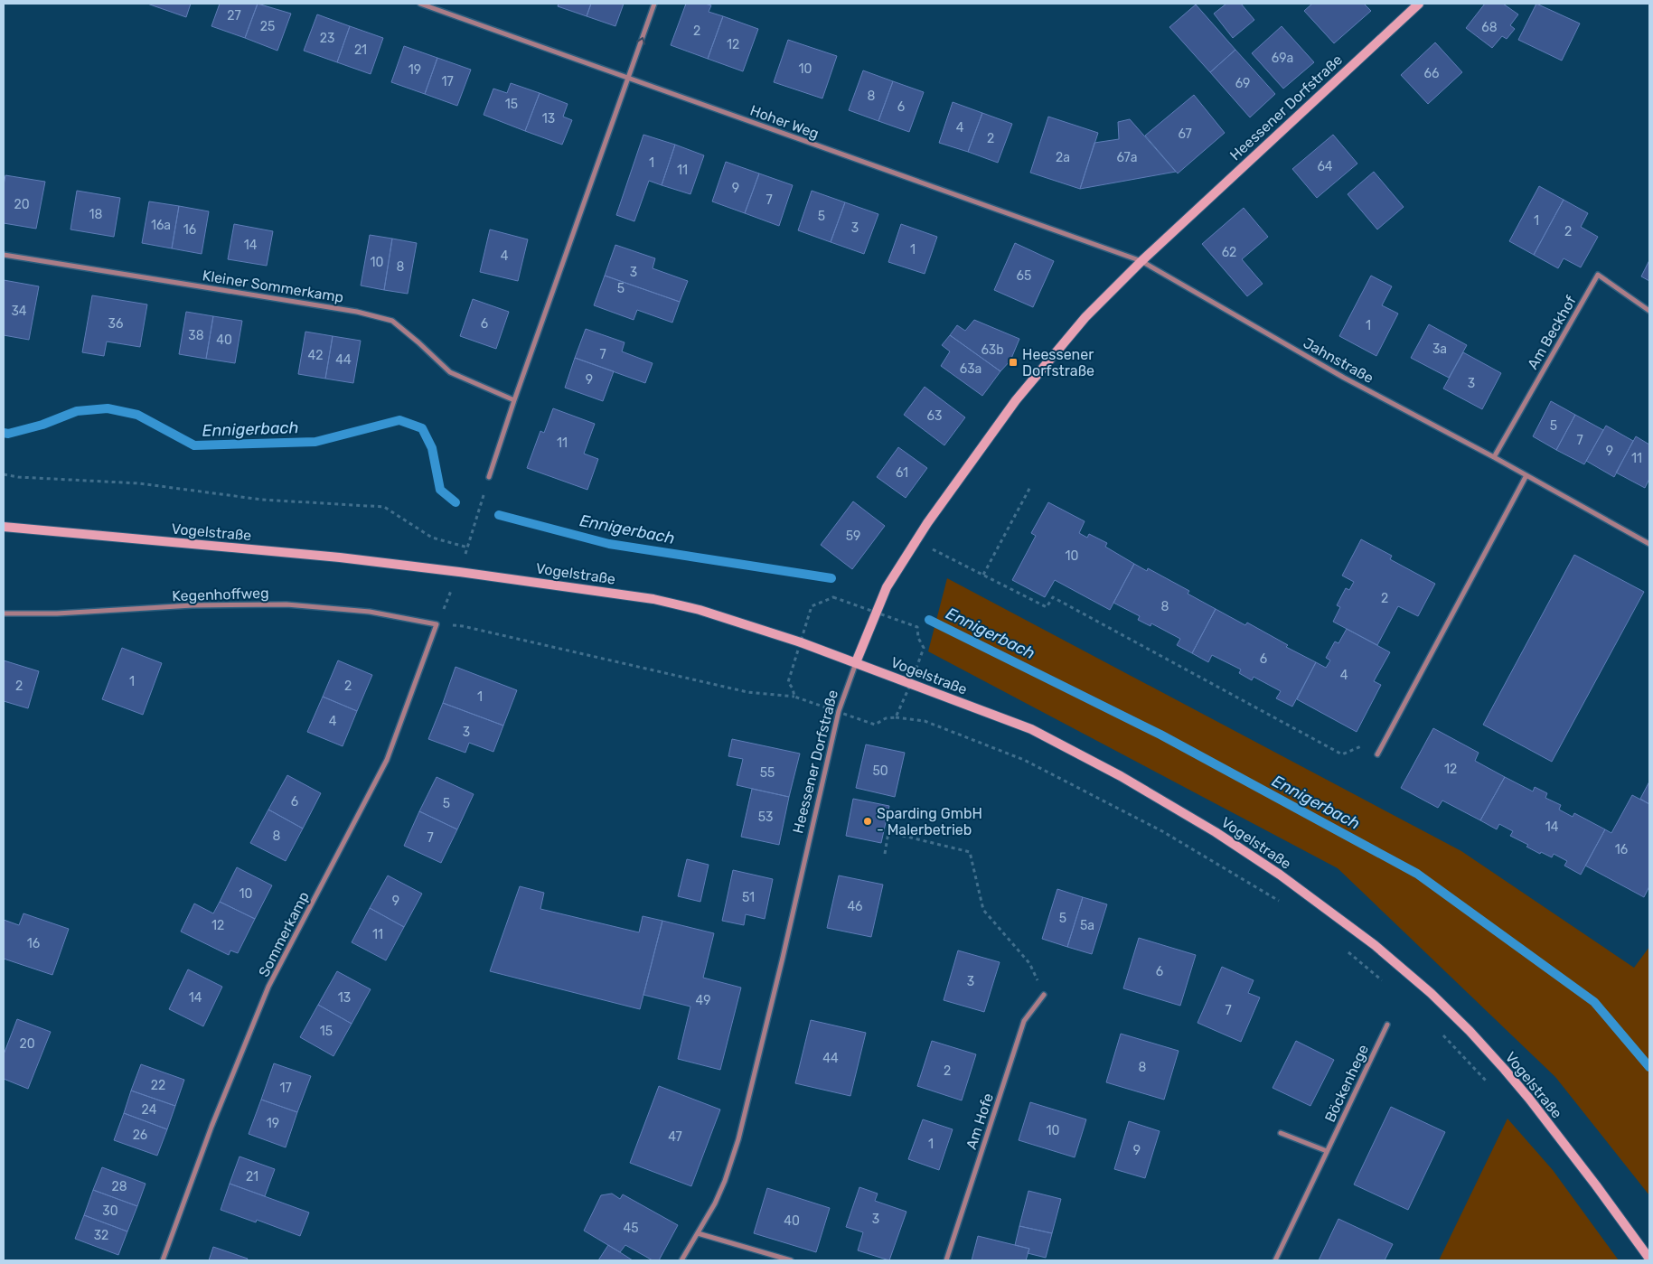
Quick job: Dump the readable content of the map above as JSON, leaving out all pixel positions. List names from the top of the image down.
{
  "streets": {
    "street": [
      "Heessener Dorfstraße",
      "Hoher Weg",
      "Kleiner Sommerkamp",
      "Am Beckhof",
      "Jahnstraße",
      "Vogelstraße",
      "Kegenhoffweg",
      "Sommerkamp",
      "Böckenhege",
      "Am Hofe"
    ]
  },
  "crossings": [
    ["Heessener Dorfstraße", "Hoher Weg"],
    ["Heessener Dorfstraße", "Jahnstraße"],
    ["Heessener Dorfstraße", "Vogelstraße"],
    ["Hoher Weg", "Jahnstraße"],
    ["Am Beckhof", "Jahnstraße"],
    ["Kegenhoffweg", "Sommerkamp"]
  ],
  "water": ["Ennigerbach"],
  "places": {
    "transit": ["Heessener Dorfstraße"],
    "other": ["Sparding GmbH - Malerbetrieb"]
  },
  "house_numbers": [
    "27",
    "25",
    "68",
    "2",
    "23",
    "12",
    "21",
    "69a",
    "10",
    "19",
    "66",
    "17",
    "69",
    "8",
    "15",
    "6",
    "13",
    "4",
    "67",
    "2",
    "2a",
    "67a",
    "1",
    "64",
    "11",
    "9",
    "7",
    "20",
    "18",
    "5",
    "1",
    "16a",
    "3",
    "16",
    "2",
    "14",
    "1",
    "62",
    "4",
    "10",
    "8",
    "3",
    "65",
    "5",
    "34",
    "36",
    "6",
    "1",
    "38",
    "40",
    "3a",
    "63b",
    "7",
    "42",
    "44",
    "63a",
    "9",
    "3",
    "63",
    "5",
    "7",
    "11",
    "9",
    "11",
    "61",
    "59",
    "10",
    "2",
    "8",
    "6",
    "4",
    "1",
    "2",
    "2",
    "1",
    "4",
    "3",
    "12",
    "50",
    "55",
    "6",
    "5",
    "53",
    "14",
    "8",
    "7",
    "16",
    "10",
    "51",
    "9",
    "46",
    "5",
    "12",
    "5a",
    "11",
    "16",
    "6",
    "3",
    "14",
    "13",
    "49",
    "7",
    "15",
    "20",
    "44",
    "8",
    "2",
    "22",
    "17",
    "24",
    "19",
    "10",
    "26",
    "47",
    "1",
    "9",
    "21",
    "28",
    "30",
    "3",
    "40",
    "45",
    "32"
  ]
}
